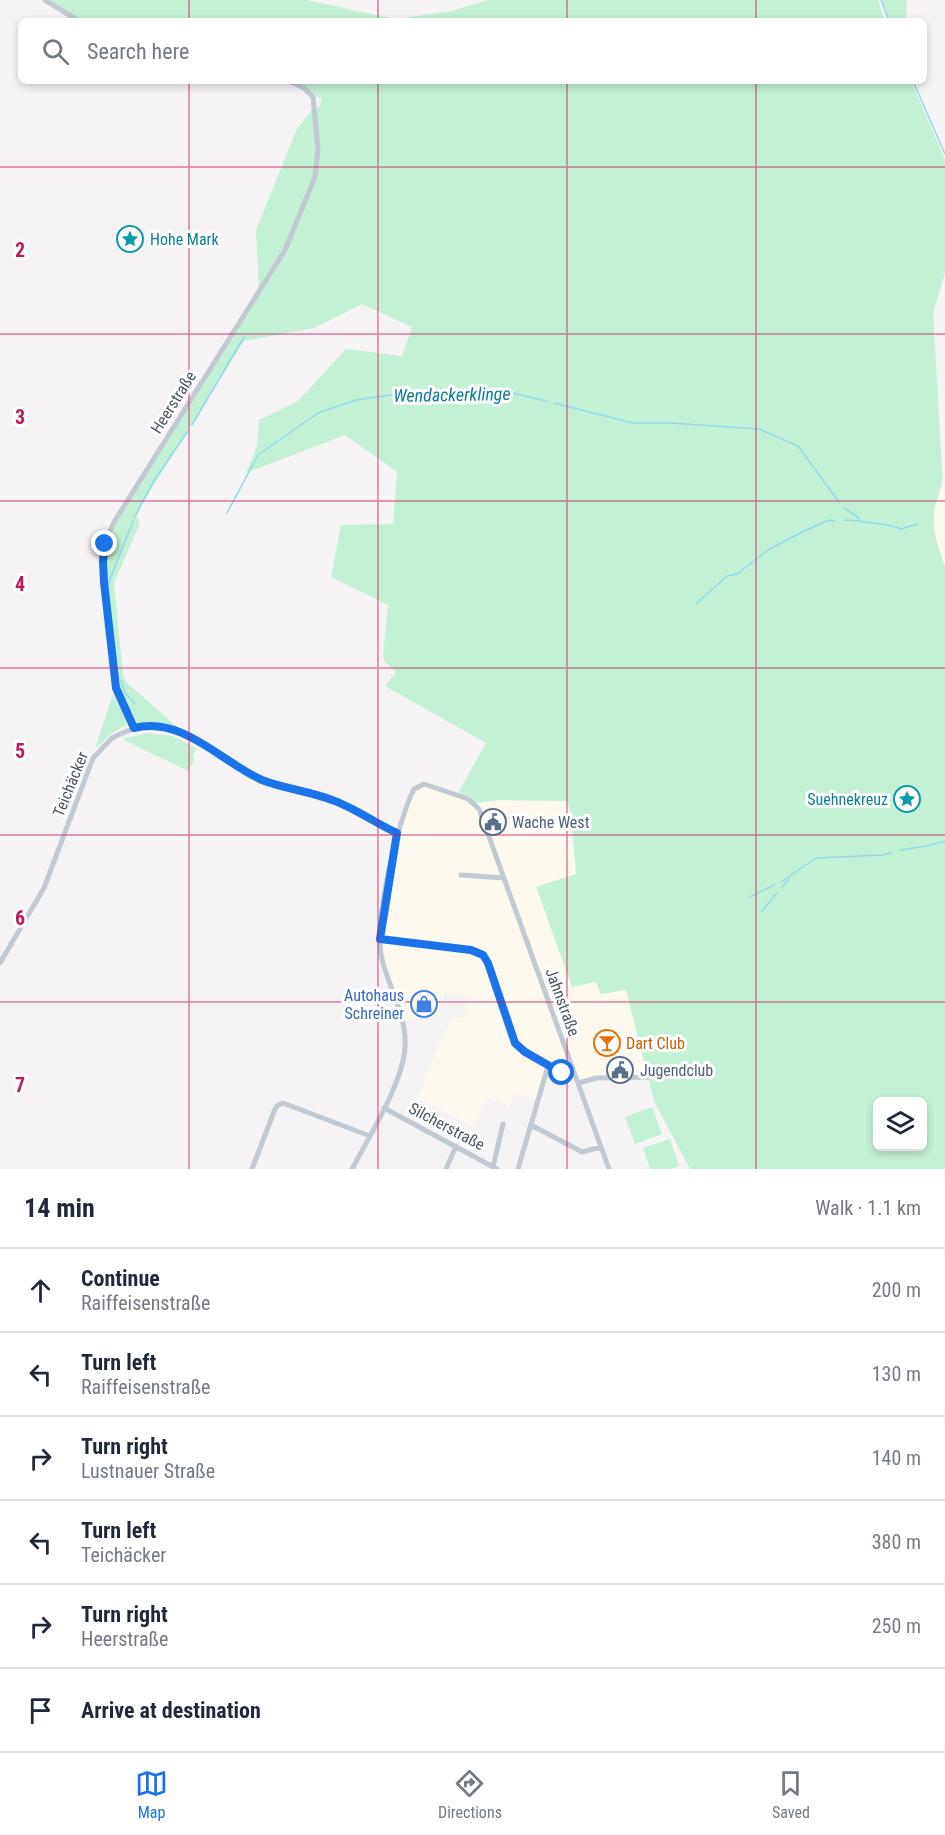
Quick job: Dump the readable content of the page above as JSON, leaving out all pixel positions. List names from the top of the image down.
{
  "streets": {
    "street": [
      "Heerstraße",
      "Teichäcker",
      "Jahnstraße",
      "Silcherstraße"
    ]
  },
  "crossings": [
    ["Heerstraße", "Teichäcker"],
    ["Teichäcker", "Jahnstraße"]
  ],
  "water": ["Wendackerklinge"],
  "places": {
    "place": ["Hohe Mark", "Suehnekreuz"],
    "public building": ["Wache West", "Jugendclub"],
    "shop": ["Autohaus Schreiner"],
    "bar": ["Dart Club"]
  },
  "page": {
    "search": "Search here",
    "heading": ["14 min", "Walk · 1.1 km"],
    "list": [
      ["Continue", "Raiffeisenstraße", "200 m"],
      ["Turn left", "Raiffeisenstraße", "130 m"],
      ["Turn right", "Lustnauer Straße", "140 m"],
      ["Turn left", "Teichäcker", "380 m"],
      ["Turn right", "Heerstraße", "250 m"],
      "Arrive at destination"
    ],
    "nav": ["Map", "Directions", "Saved"]
  },
  "grid": {
    "rows": [
      "2",
      "3",
      "4",
      "5",
      "6",
      "7"
    ]
  }
}
